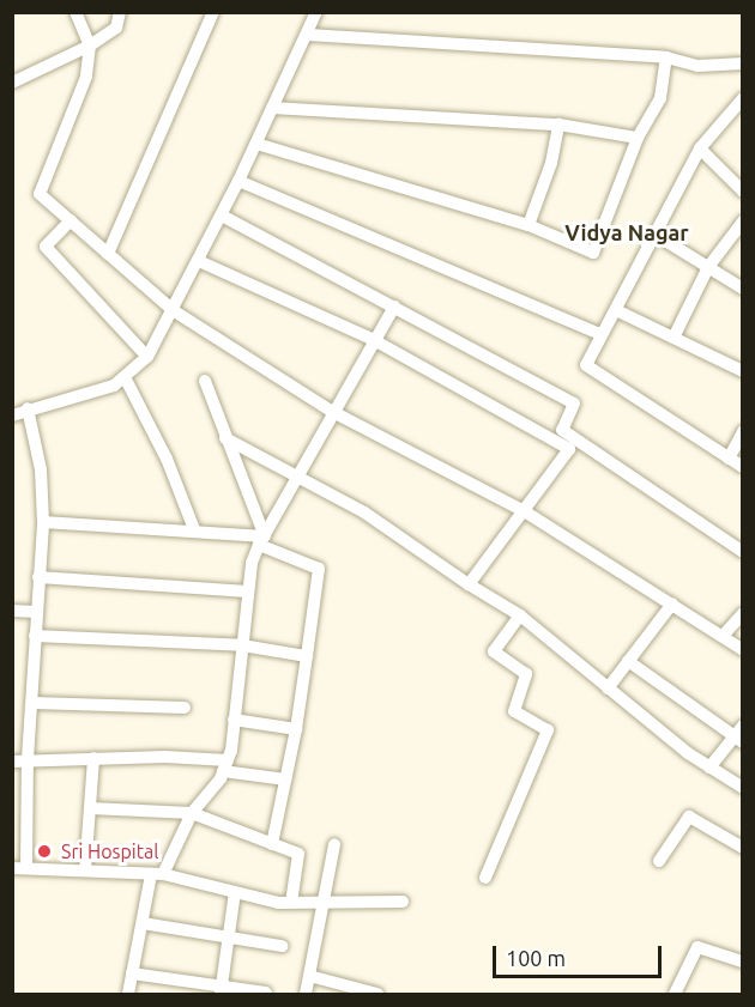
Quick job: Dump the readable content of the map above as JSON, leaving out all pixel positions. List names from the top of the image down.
{
  "districts": ["Vidya Nagar"],
  "places": ["Sri Hospital"],
  "scale_bar": "100 m"
}
